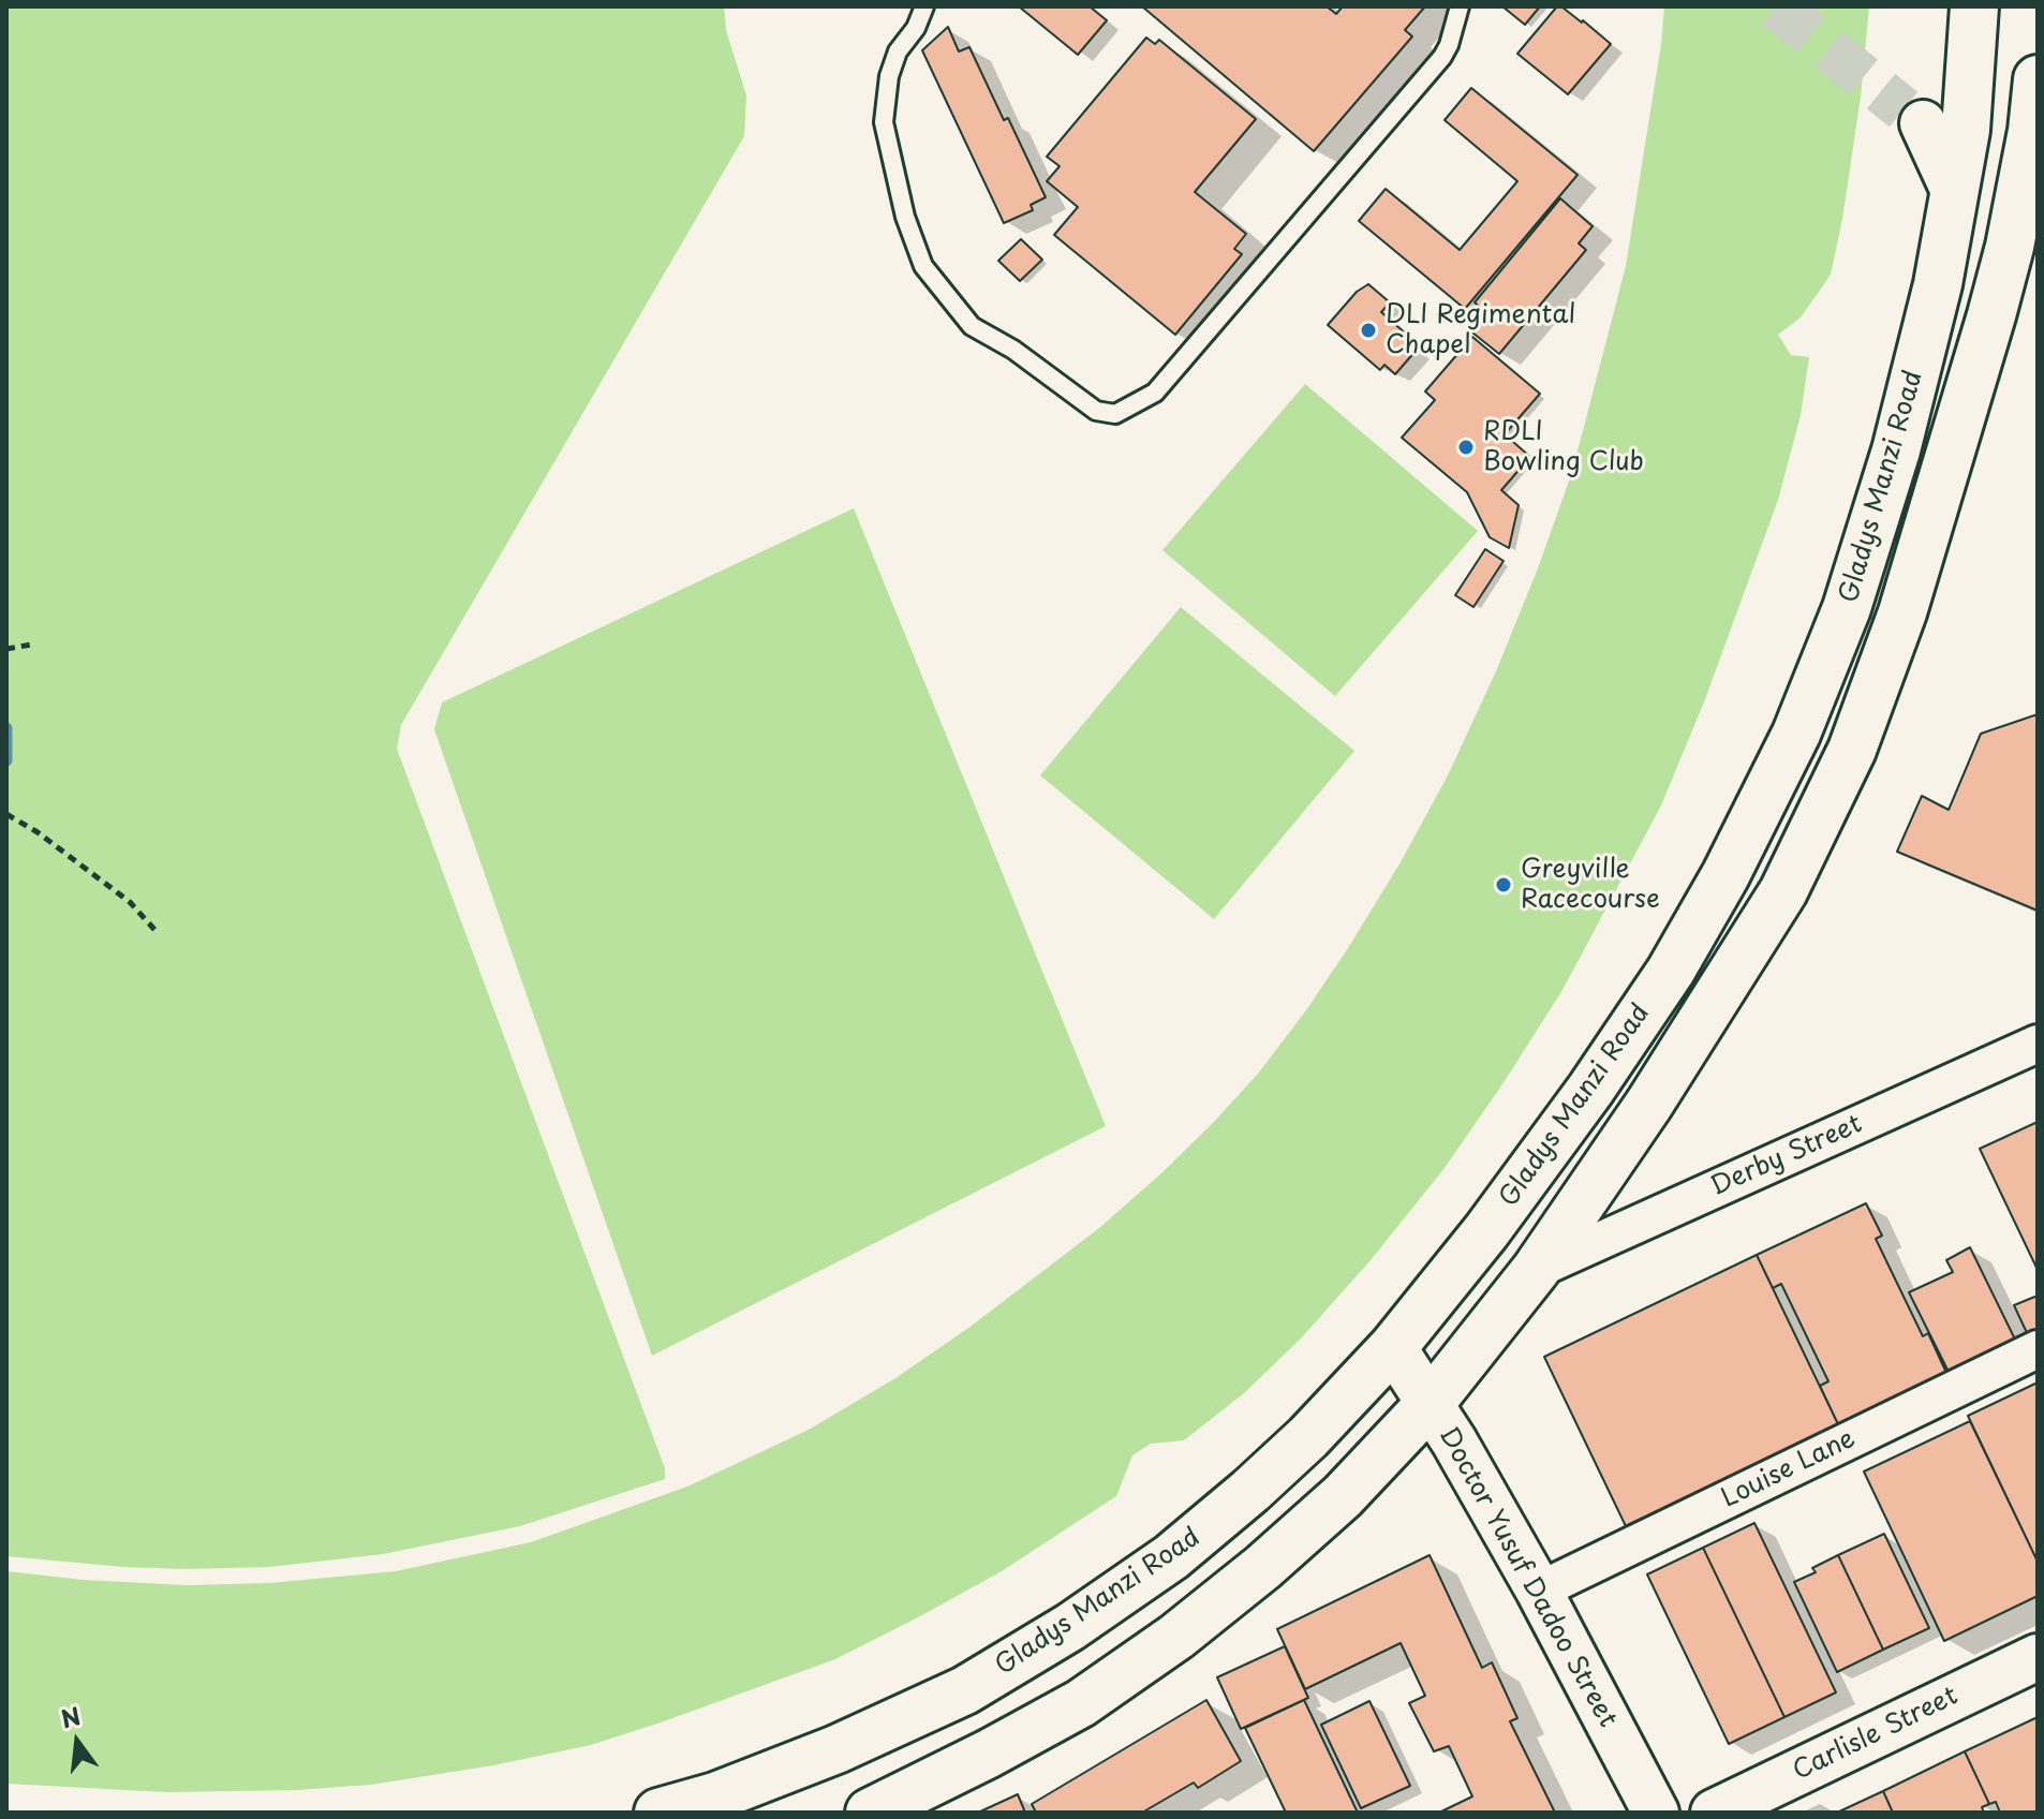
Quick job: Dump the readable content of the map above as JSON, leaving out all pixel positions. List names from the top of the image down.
{
  "streets": {
    "main road": ["Gladys Manzi Road"],
    "street": [
      "Derby Street",
      "Louise Lane",
      "Doctor Yusuf Dadoo Street",
      "Carlisle Street"
    ]
  },
  "crossings": [
    ["Gladys Manzi Road", "Derby Street"],
    ["Gladys Manzi Road", "Doctor Yusuf Dadoo Street"],
    ["Louise Lane", "Doctor Yusuf Dadoo Street"]
  ],
  "places": ["DLI Regimental Chapel", "RDLI Bowling Club", "Greyville Racecourse"],
  "north": "top"
}
